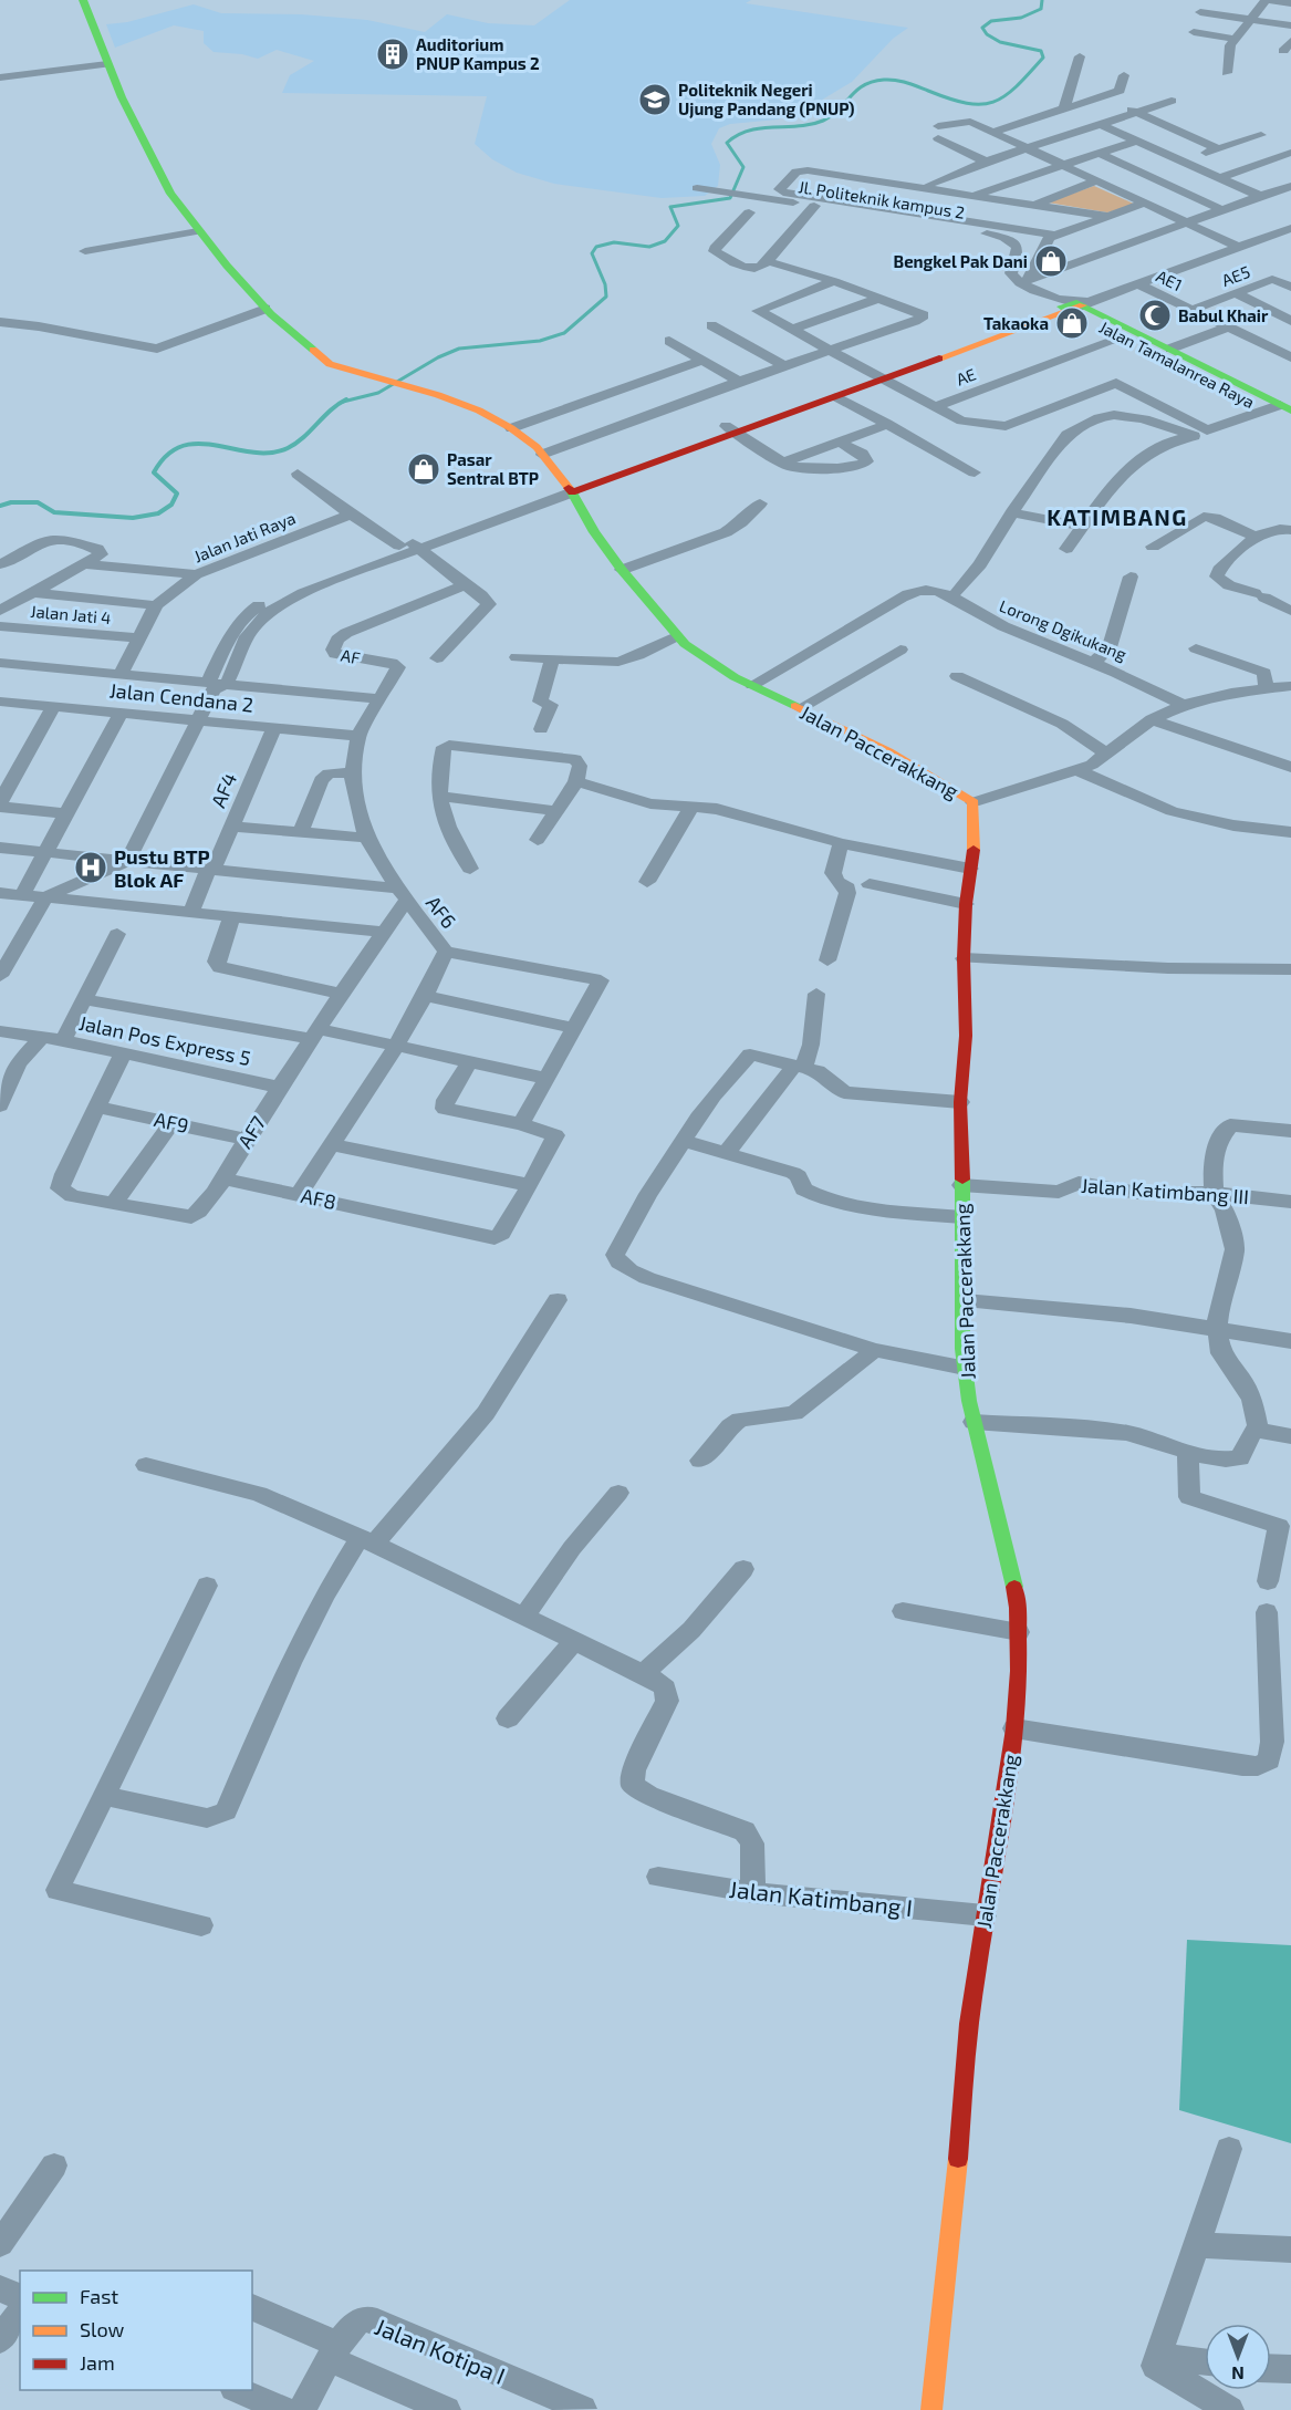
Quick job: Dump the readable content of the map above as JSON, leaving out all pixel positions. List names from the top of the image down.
{
  "streets": {
    "main road": ["Jalan Tamalanrea Raya", "Jalan Paccerakkang"],
    "street": [
      "Jl. Politeknik kampus 2",
      "AE5",
      "AE1",
      "AE",
      "Jalan Jati Raya",
      "Jalan Jati 4",
      "Lorong Dgikukang",
      "AF",
      "Jalan Cendana 2",
      "AF4",
      "AF6",
      "Jalan Pos Express 5",
      "AF9",
      "AF7",
      "Jalan Katimbang III",
      "AF8",
      "Jalan Katimbang I",
      "Jalan Kotipa I"
    ]
  },
  "crossings": [
    ["AE5", "AE1"],
    ["Jalan Tamalanrea Raya", "AE"],
    ["Jalan Jati Raya", "Jalan Jati 4"],
    ["Lorong Dgikukang", "Jalan Paccerakkang"],
    ["AF", "Jalan Cendana 2"],
    ["Jalan Cendana 2", "AF4"],
    ["Jalan Paccerakkang", "Jalan Katimbang III"],
    ["Jalan Paccerakkang", "Jalan Katimbang I"],
    ["AF4", "AF6"],
    ["AF6", "AF7"],
    ["AF6", "AF8"],
    ["Jalan Pos Express 5", "AF7"],
    ["AF9", "AF7"],
    ["AF7", "AF8"]
  ],
  "districts": ["KATIMBANG"],
  "places": {
    "building": ["Auditorium PNUP Kampus 2"],
    "school or university": ["Politeknik Negeri Ujung Pandang (PNUP)"],
    "shop": ["Bengkel Pak Dani", "Takaoka", "Pasar Sentral BTP"],
    "mosque": ["Babul Khair"],
    "hospital": ["Pustu BTP Blok AF"]
  },
  "legend": ["Fast", "Slow", "Jam"],
  "north": "bottom"
}
